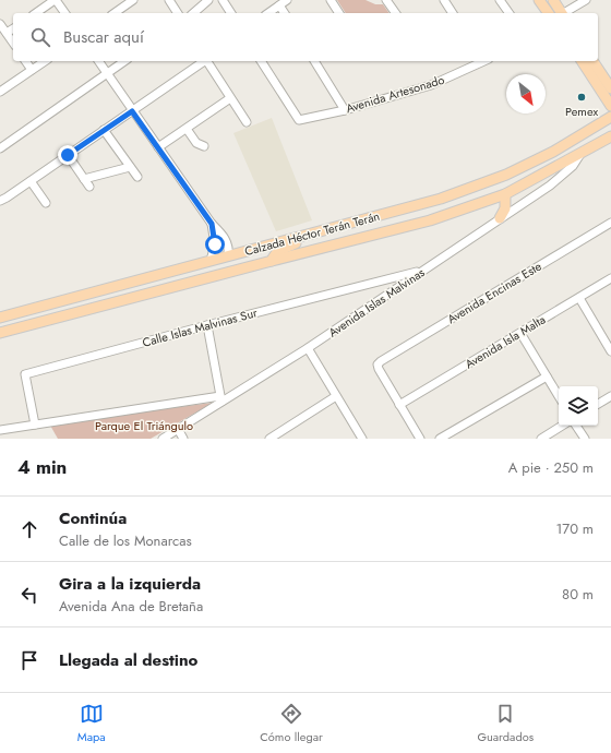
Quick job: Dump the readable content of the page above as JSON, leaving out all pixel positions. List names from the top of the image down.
{
  "streets": {
    "main road": ["Calzada Héctor Terán Terán"],
    "street": [
      "Avenida Artesonado",
      "Avenida Encinas Este",
      "Avenida Islas Malvinas",
      "Calle Islas Malvinas Sur",
      "Avenida Isla Malta"
    ]
  },
  "crossings": [
    ["Calzada Héctor Terán Terán", "Avenida Islas Malvinas"],
    ["Avenida Encinas Este", "Avenida Isla Malta"],
    ["Avenida Islas Malvinas", "Calle Islas Malvinas Sur"]
  ],
  "parks": ["Parque El Triángulo"],
  "places": ["Pemex"],
  "north": "bottom right",
  "page": {
    "search": "Buscar aquí",
    "heading": ["4 min", "A pie · 250 m"],
    "list": [
      ["Continúa", "Calle de los Monarcas", "170 m"],
      ["Gira a la izquierda", "Avenida Ana de Bretaña", "80 m"],
      "Llegada al destino"
    ],
    "nav": ["Mapa", "Cómo llegar", "Guardados"]
  }
}
